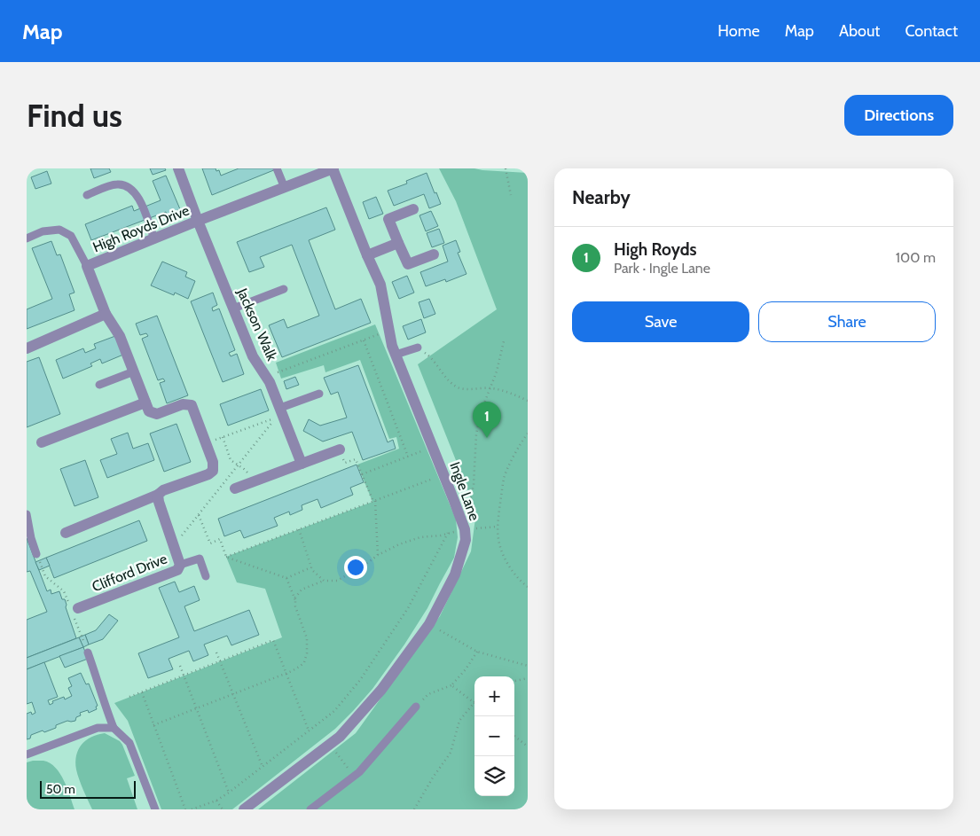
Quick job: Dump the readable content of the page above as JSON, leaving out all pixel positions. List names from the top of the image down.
{
  "streets": {
    "street": [
      "High Royds Drive",
      "Jackson Walk",
      "Ingle Lane",
      "Clifford Drive"
    ]
  },
  "crossings": [
    ["High Royds Drive", "Jackson Walk"],
    ["High Royds Drive", "Ingle Lane"]
  ],
  "scale_bar": "50 m",
  "page": {
    "header": "Map",
    "nav": [
      "Home",
      "Map",
      "About",
      "Contact"
    ],
    "buttons": [
      "Directions",
      ["Save", "Share"]
    ],
    "title": "Find us",
    "heading": "Nearby",
    "list": [
      {
        "mark": "1",
        "name": "High Royds",
        "note": "Park · Ingle Lane",
        "value": "100 m"
      }
    ],
    "pins": "1",
    "map_buttons": ["+", "−"],
    "scale": "50 m"
  }
}
